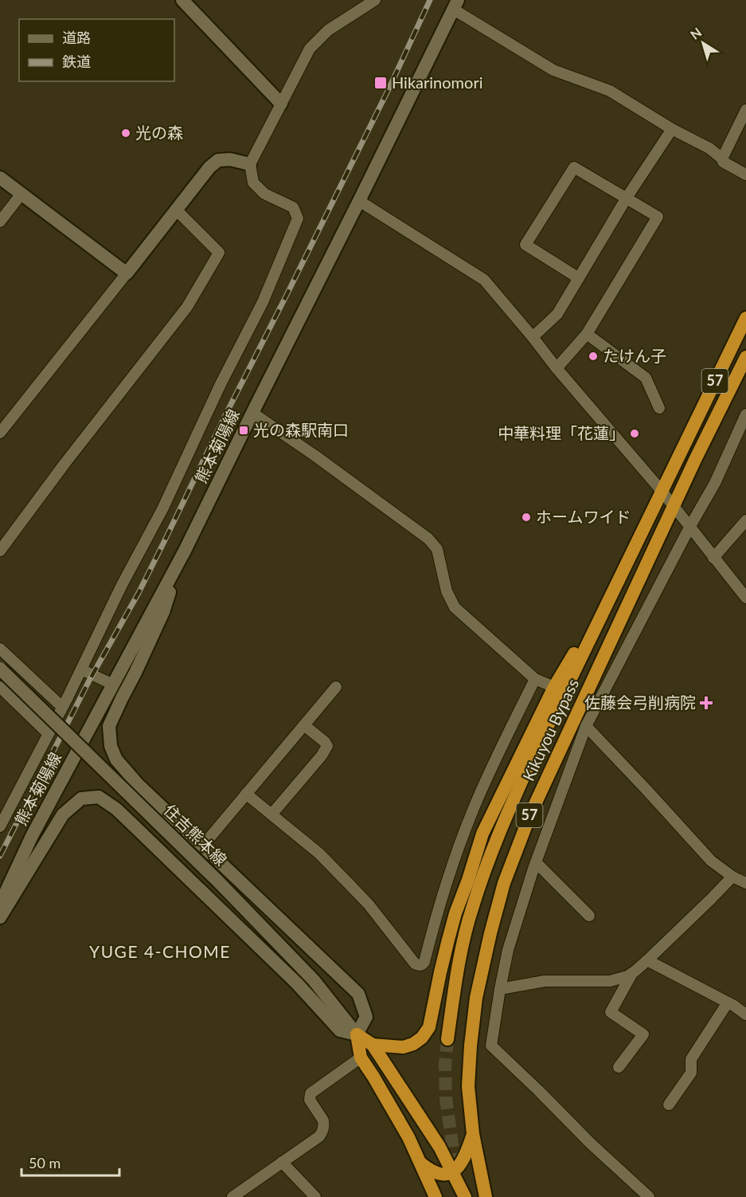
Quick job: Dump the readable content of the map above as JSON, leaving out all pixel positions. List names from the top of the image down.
{
  "streets": {
    "highway": ["57", "Kikuyou Bypass"],
    "main road": ["熊本菊陽線", "住吉熊本線"]
  },
  "districts": ["YUGE 4-CHOME"],
  "places": {
    "transit": ["Hikarinomori", "光の森駅南口"],
    "other": [
      "光の森",
      "たけん子",
      "中華料理「花蓮」",
      "ホームワイド"
    ],
    "health": ["佐藤会弓削病院"]
  },
  "legend": ["道路", "鉄道"],
  "scale_bar": "50 m",
  "north": "top left"
}
